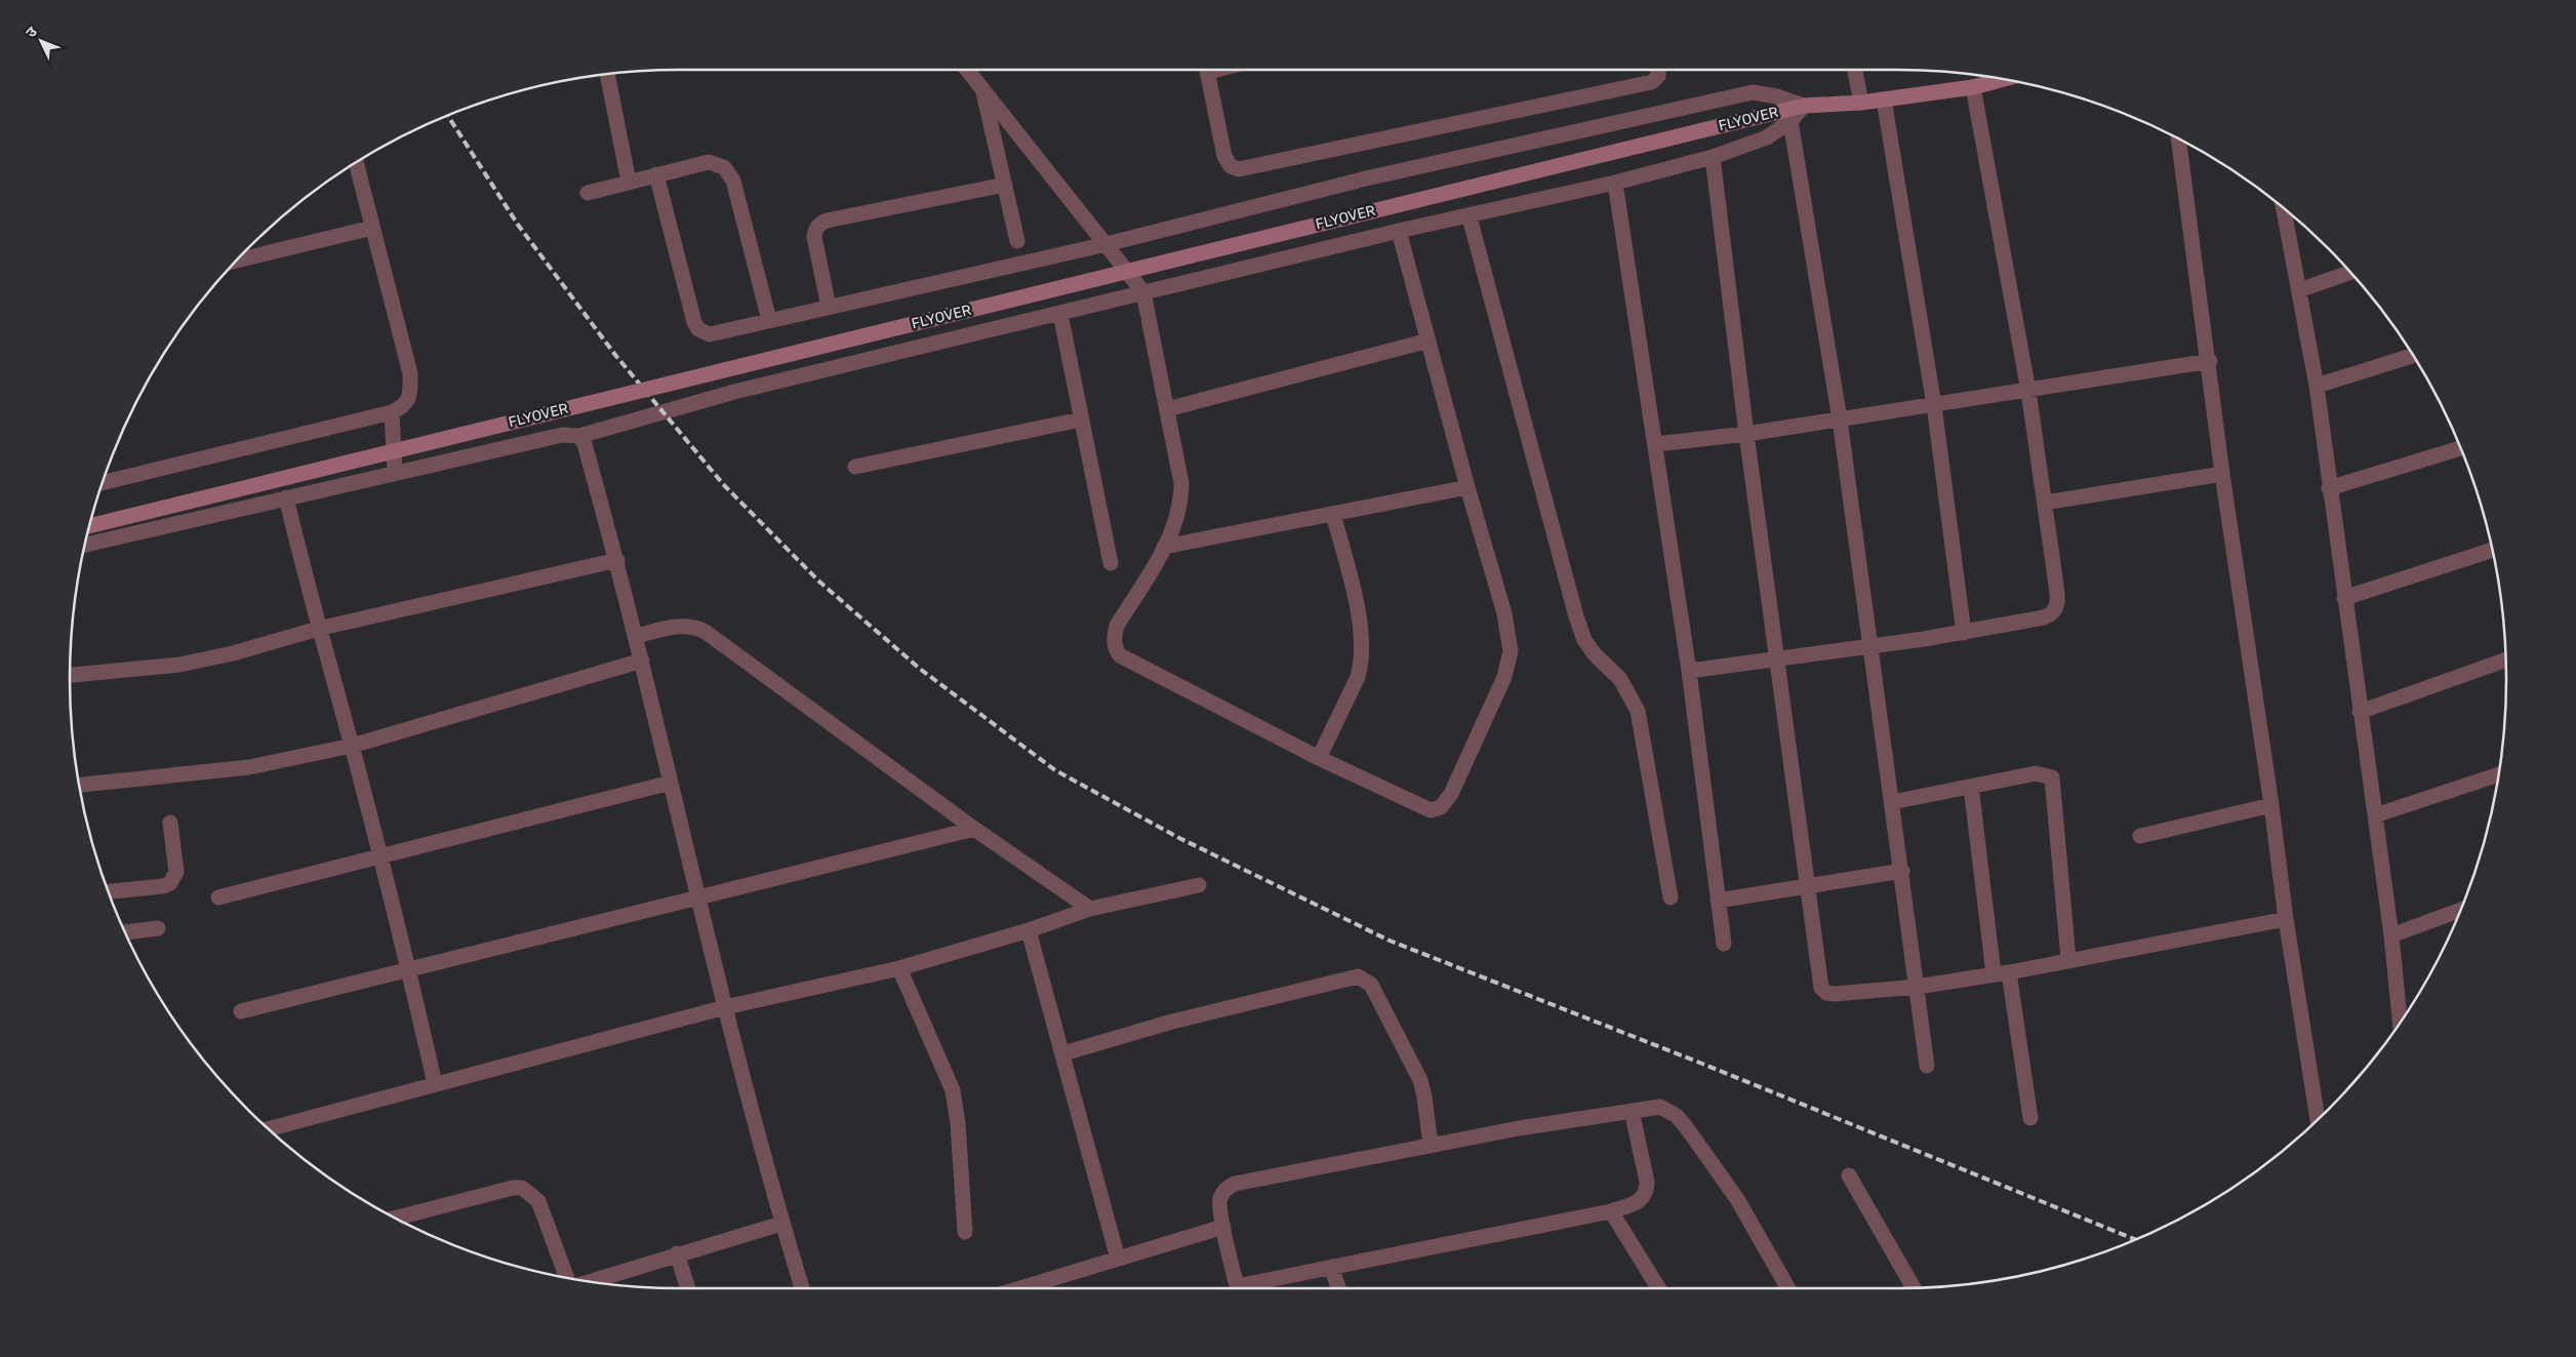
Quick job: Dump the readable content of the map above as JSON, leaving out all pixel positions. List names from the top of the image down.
{
  "streets": {
    "main road": ["FLYOVER"]
  },
  "north": "top left"
}
